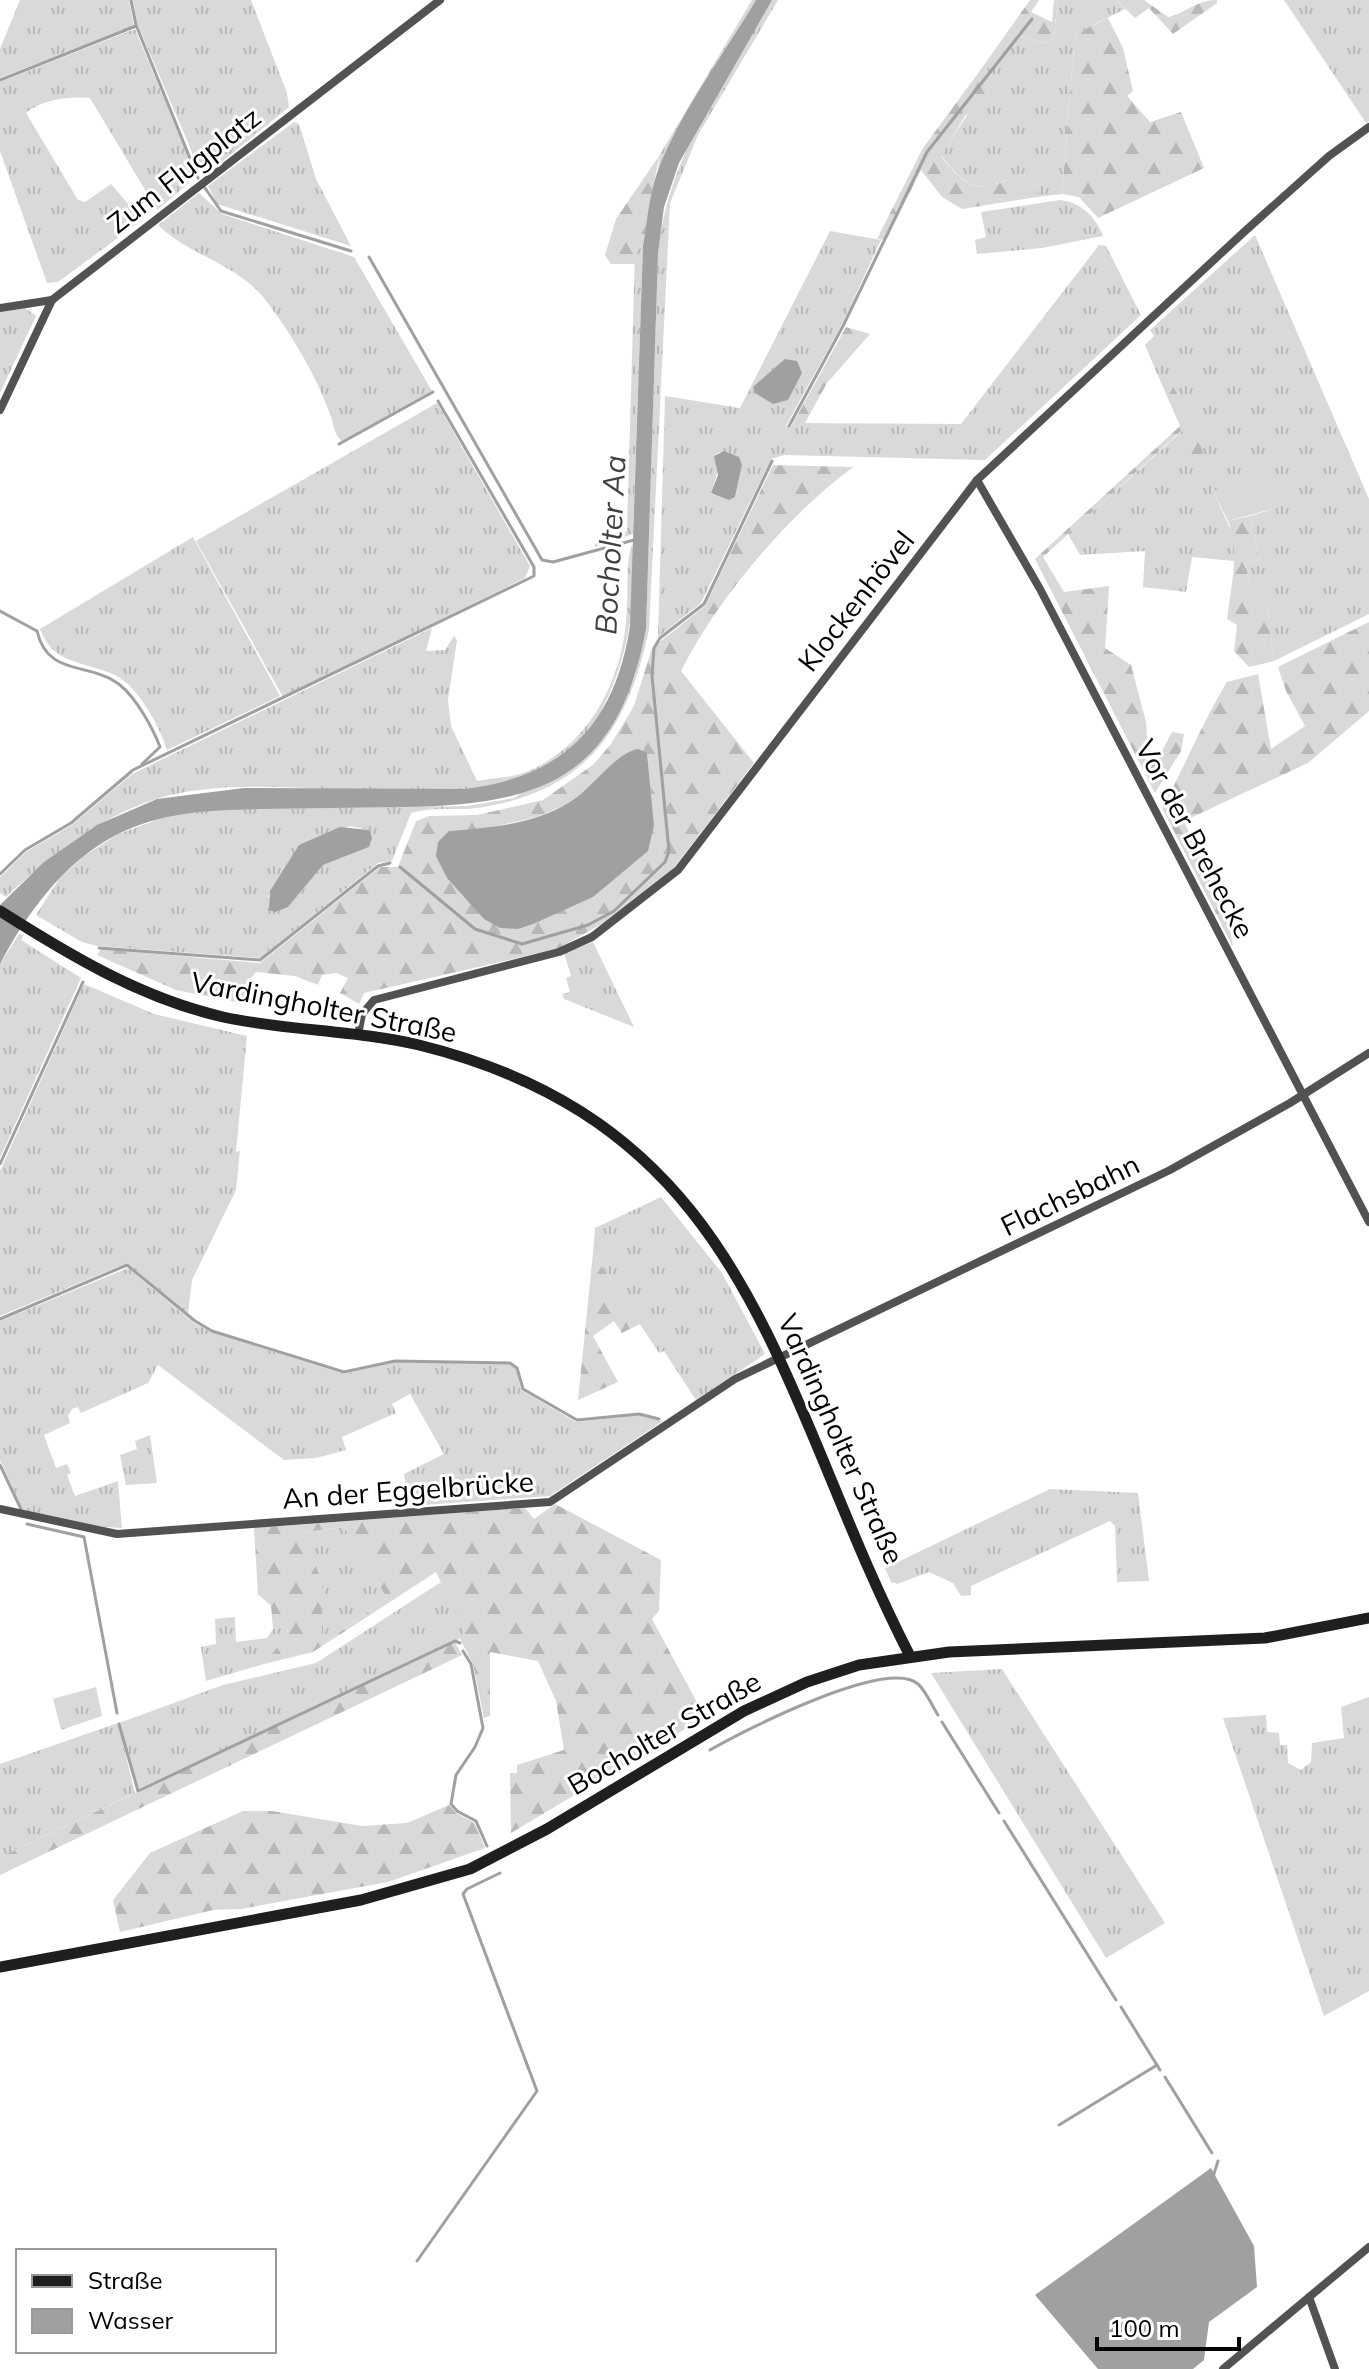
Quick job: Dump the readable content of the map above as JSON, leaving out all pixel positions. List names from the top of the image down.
{
  "streets": {
    "main road": ["Vardingholter Straße", "Bocholter Straße"],
    "street": [
      "Zum Flugplatz",
      "Klockenhövel",
      "Vor der Brehecke",
      "Flachsbahn",
      "An der Eggelbrücke"
    ]
  },
  "crossings": [
    ["Klockenhövel", "Vor der Brehecke"],
    ["Klockenhövel", "Vardingholter Straße"],
    ["Vor der Brehecke", "Flachsbahn"],
    ["Vardingholter Straße", "Flachsbahn"],
    ["Vardingholter Straße", "An der Eggelbrücke"],
    ["Vardingholter Straße", "Bocholter Straße"],
    ["Flachsbahn", "An der Eggelbrücke"]
  ],
  "water": ["Bocholter Aa"],
  "legend": ["Straße", "Wasser"],
  "scale_bar": "100 m"
}
